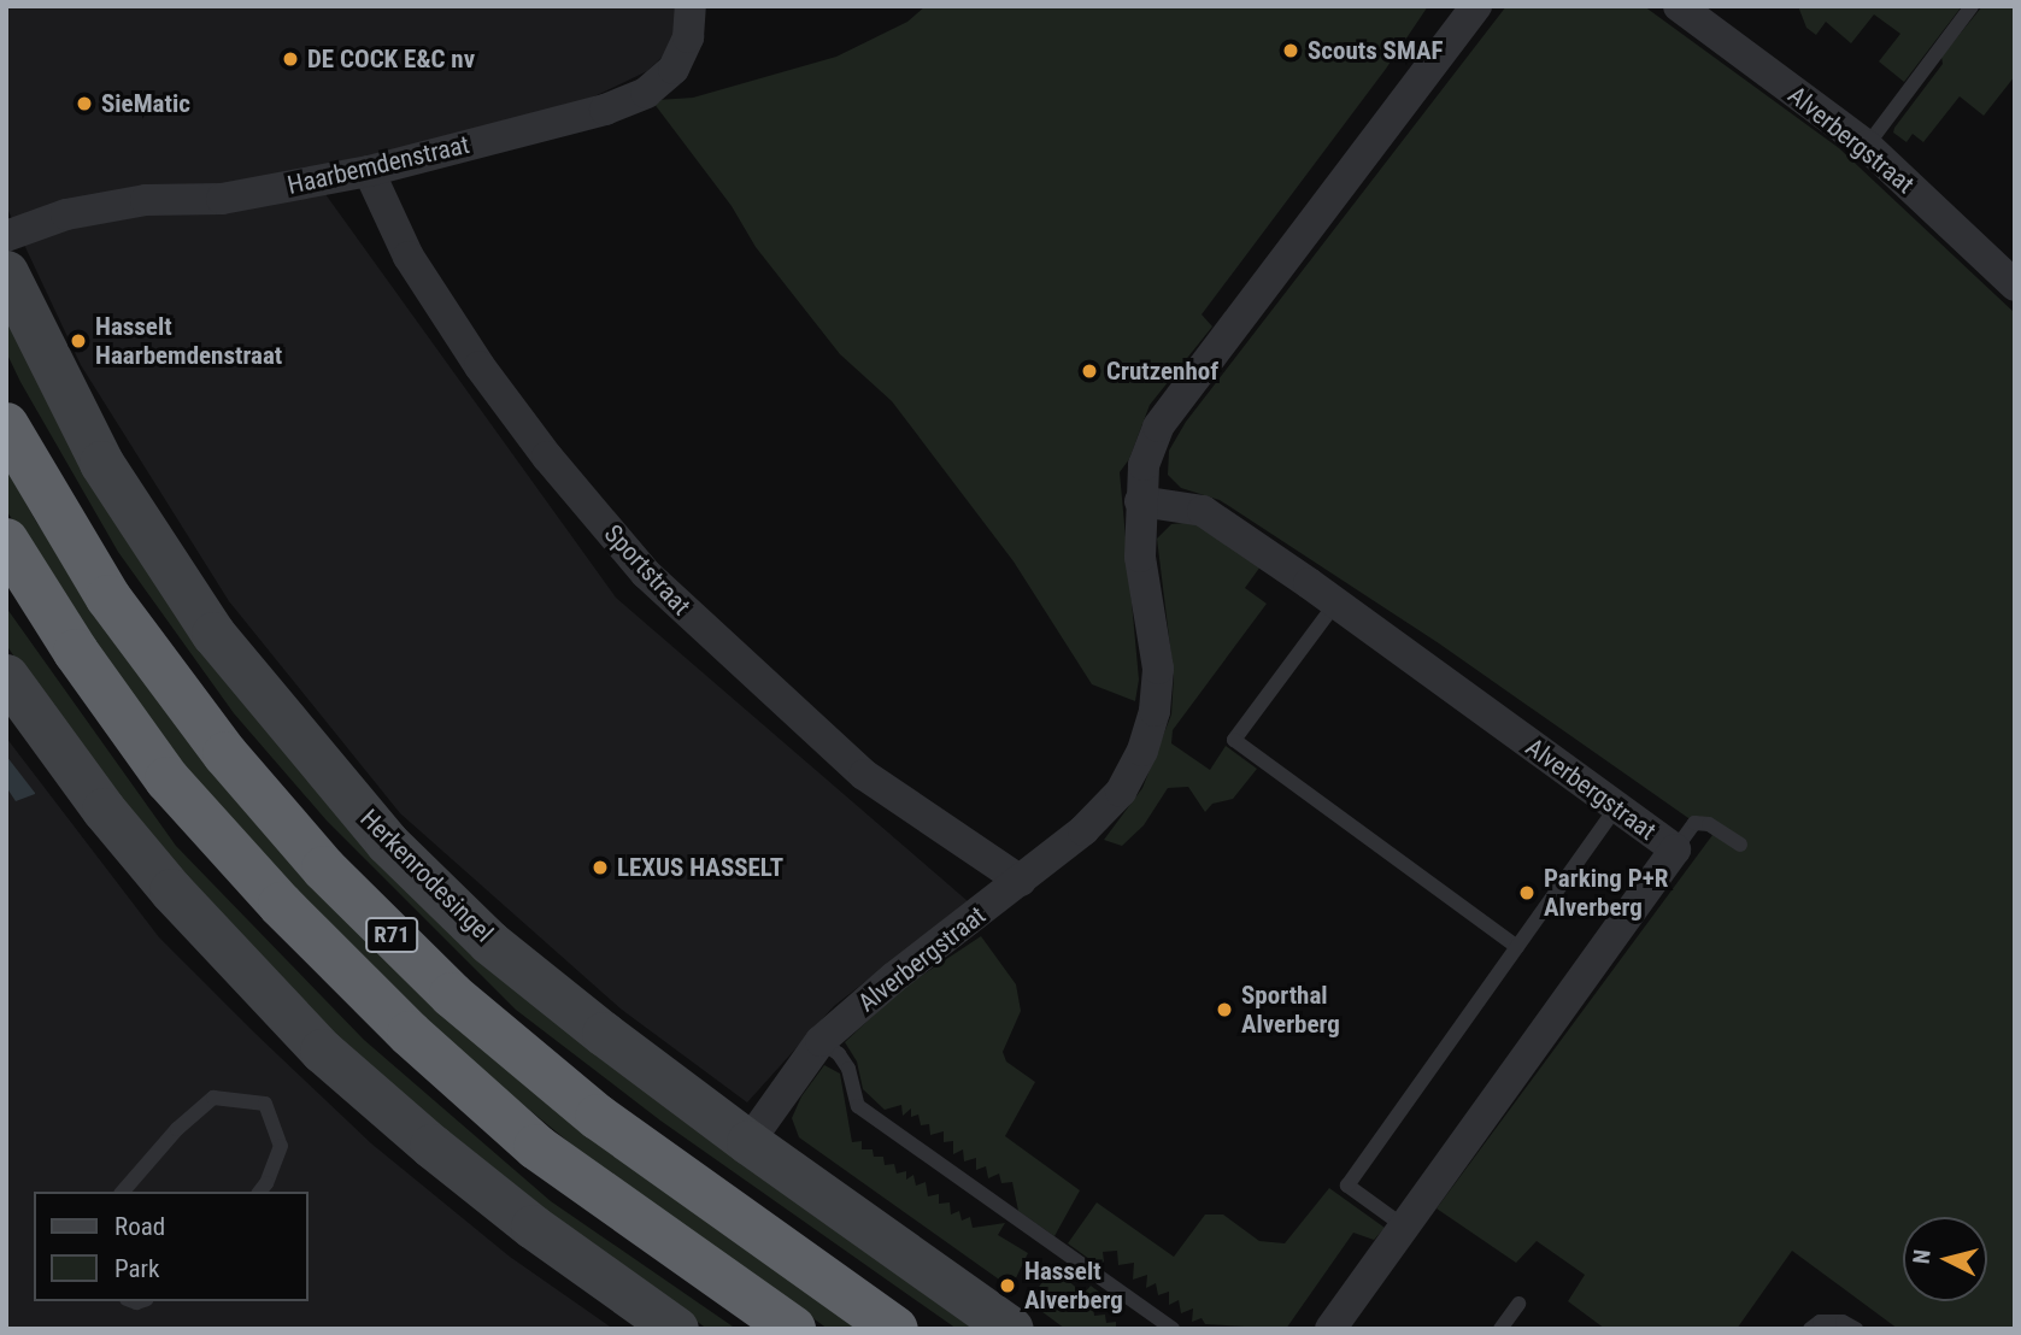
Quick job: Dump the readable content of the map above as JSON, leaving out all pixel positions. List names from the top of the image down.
{
  "streets": {
    "highway": ["R71"],
    "street": [
      "Alverbergstraat",
      "Haarbemdenstraat",
      "Sportstraat",
      "Herkenrodesingel"
    ]
  },
  "crossings": [
    ["Alverbergstraat", "Sportstraat"],
    ["Alverbergstraat", "Herkenrodesingel"],
    ["Haarbemdenstraat", "Sportstraat"]
  ],
  "places": [
    "Scouts SMAF",
    "DE COCK E&C nv",
    "SieMatic",
    "Hasselt Haarbemdenstraat",
    "Crutzenhof",
    "LEXUS HASSELT",
    "Parking P+R Alverberg",
    "Sporthal Alverberg",
    "Hasselt Alverberg"
  ],
  "legend": ["Road", "Park"],
  "north": "left"
}
